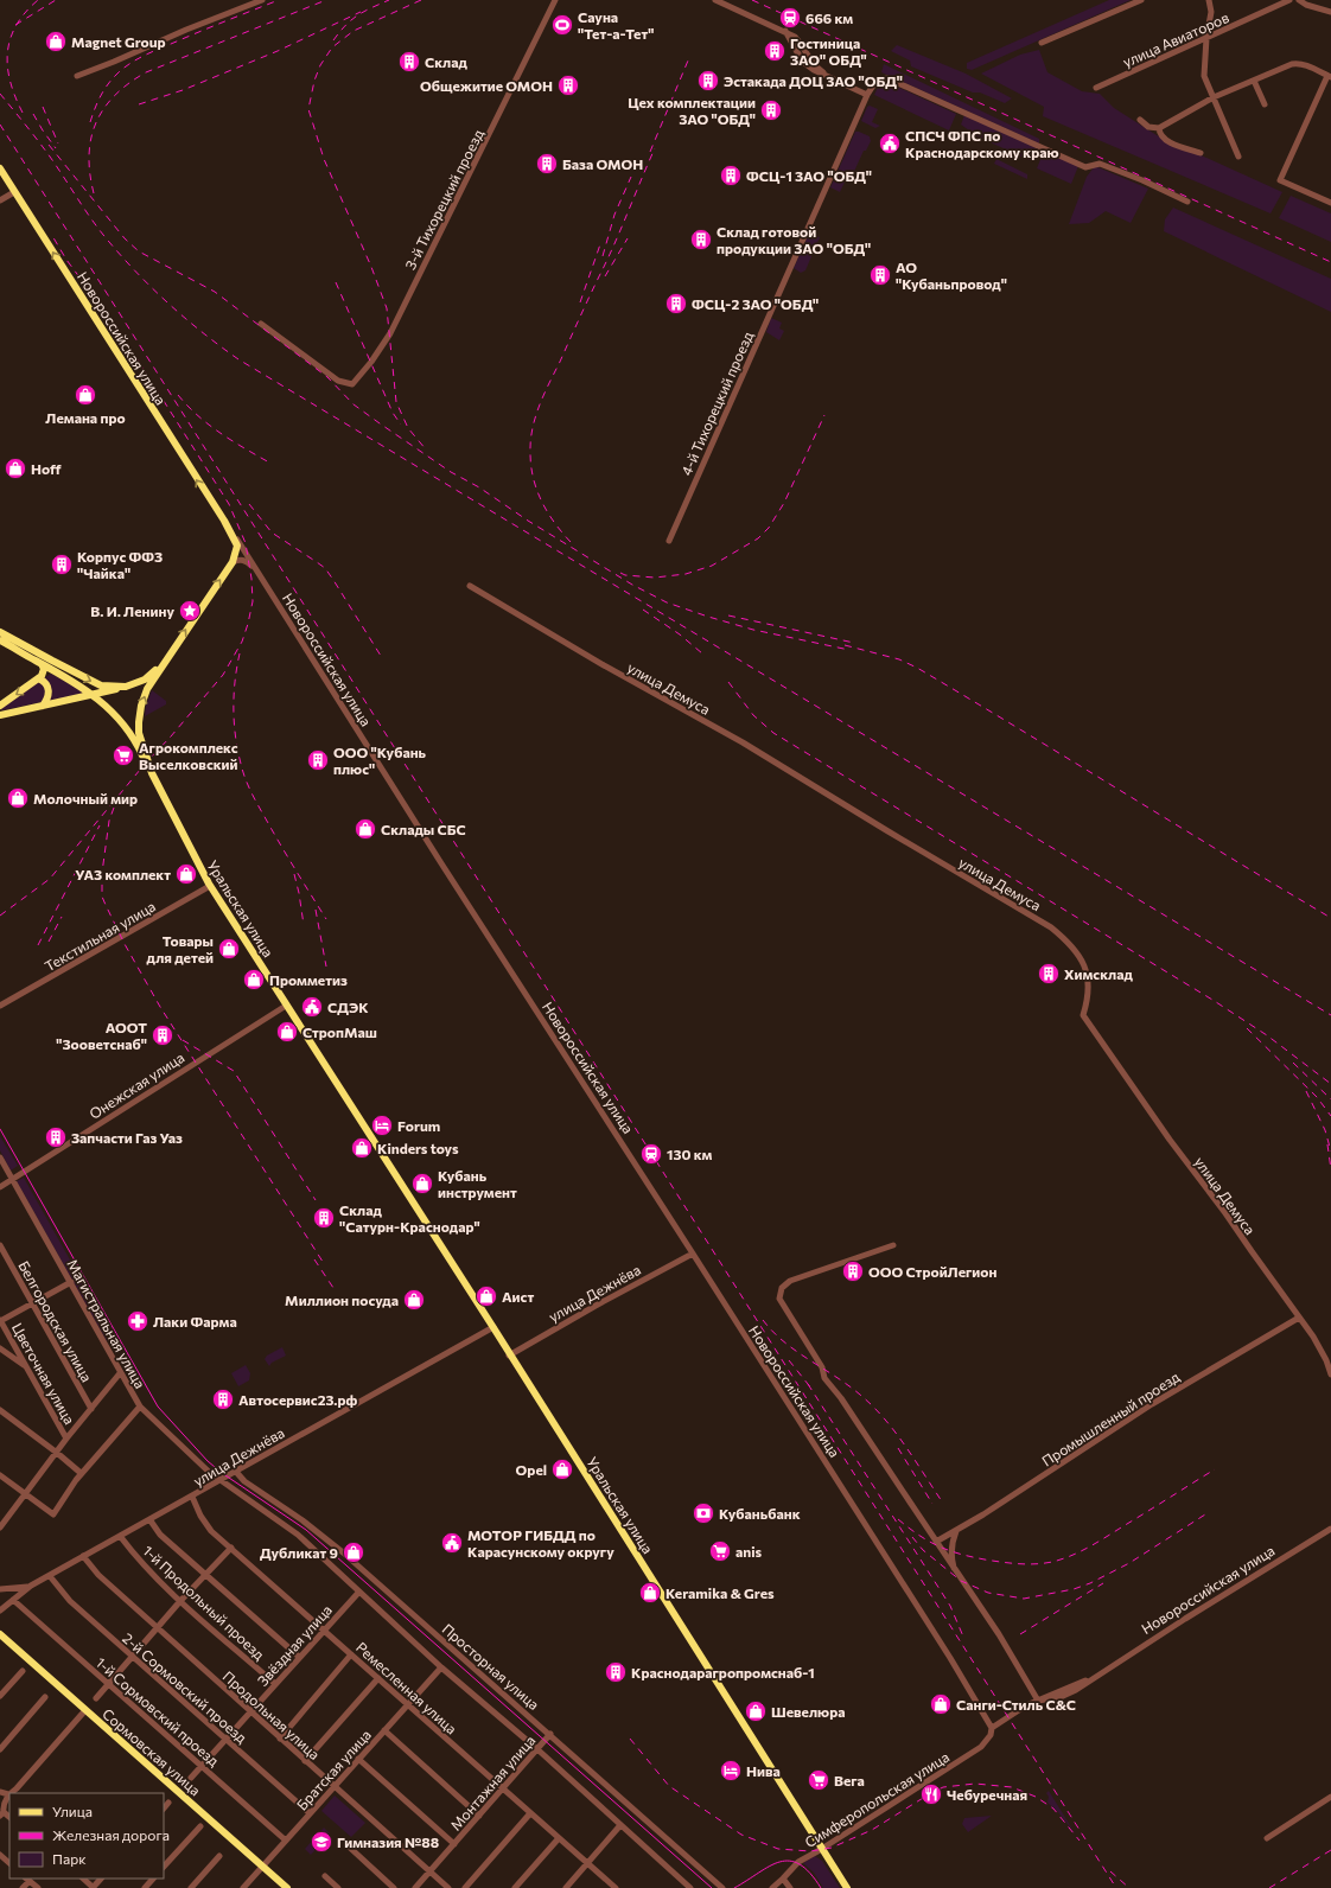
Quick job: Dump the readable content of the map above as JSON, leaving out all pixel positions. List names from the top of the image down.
{
  "streets": {
    "main road": ["Новороссийская улица", "Уральская улица", "Сормовская улица"],
    "street": [
      "улица Авиаторов",
      "3-й Тихорецкий проезд",
      "4-й Тихорецкий проезд",
      "улица Демуса",
      "Текстильная улица",
      "Онежская улица",
      "улица Дежнёва",
      "Белгородская улица",
      "Магистральная улица",
      "Цветочная улица",
      "Промышленный проезд",
      "1-й Продольный проезд",
      "Звёздная улица",
      "Просторная улица",
      "2-й Сормовский проезд",
      "Ремесленная улица",
      "1-й Сормовский проезд",
      "Продольная улица",
      "Братская улица",
      "Монтажная улица",
      "Симферопольская улица"
    ]
  },
  "crossings": [
    ["Новороссийская улица", "Уральская улица"],
    ["Новороссийская улица", "улица Дежнёва"],
    ["Новороссийская улица", "Симферопольская улица"],
    ["улица Демуса", "Промышленный проезд"],
    ["Уральская улица", "Текстильная улица"],
    ["Уральская улица", "Онежская улица"],
    ["Уральская улица", "улица Дежнёва"],
    ["Уральская улица", "Симферопольская улица"],
    ["Онежская улица", "Магистральная улица"],
    ["улица Дежнёва", "Магистральная улица"],
    ["улица Дежнёва", "1-й Продольный проезд"],
    ["улица Дежнёва", "Просторная улица"],
    ["улица Дежнёва", "2-й Сормовский проезд"],
    ["улица Дежнёва", "Ремесленная улица"],
    ["улица Дежнёва", "1-й Сормовский проезд"],
    ["улица Дежнёва", "Продольная улица"],
    ["1-й Продольный проезд", "Звёздная улица"],
    ["Звёздная улица", "2-й Сормовский проезд"],
    ["Звёздная улица", "Ремесленная улица"],
    ["Звёздная улица", "1-й Сормовский проезд"],
    ["Звёздная улица", "Продольная улица"],
    ["Просторная улица", "Монтажная улица"],
    ["2-й Сормовский проезд", "Братская улица"],
    ["Ремесленная улица", "Братская улица"],
    ["Ремесленная улица", "Монтажная улица"],
    ["1-й Сормовский проезд", "Братская улица"],
    ["Продольная улица", "Братская улица"],
    ["Продольная улица", "Монтажная улица"],
    ["Сормовская улица", "Братская улица"]
  ],
  "places": {
    "station": ["666 км", "130 км"],
    "sports": ["Сауна \"Тет-а-Тет\""],
    "shop": [
      "Magnet Group",
      "Лемана про",
      "Hoff",
      "Молочный мир",
      "Склады СБС",
      "УАЗ комплект",
      "Товары для детей",
      "Промметиз",
      "СтропМаш",
      "Kinders toys",
      "Кубань инструмент",
      "Аист",
      "Миллион посуда",
      "Opel",
      "Дубликат 9",
      "Keramika & Gres",
      "Санги-Стиль C&C",
      "Шевелюра"
    ],
    "building": [
      "Гостиница ЗАО\" ОБД\"",
      "Склад",
      "Эстакада ДОЦ ЗАО \"ОБД\"",
      "Общежитие ОМОН",
      "Цех комплектации ЗАО \"ОБД\"",
      "База ОМОН",
      "ФСЦ-1 ЗАО \"ОБД\"",
      "Склад готовой продукции ЗАО \"ОБД\"",
      "АО \"Кубаньпровод\"",
      "ФСЦ-2 ЗАО \"ОБД\"",
      "Корпус ФФЗ \"Чайка\"",
      "ООО \"Кубань плюс\"",
      "Химсклад",
      "АООТ \"Зооветснаб\"",
      "Запчасти Газ Уаз",
      "Склад \"Сатурн-Краснодар\"",
      "ООО СтройЛегион",
      "Автосервис23.рф",
      "Краснодарагропромснаб-1"
    ],
    "public building": ["СПСЧ ФПС по Краснодарскому краю", "СДЭК", "МОТОР ГИБДД по Карасунскому округу"],
    "place": ["В. И. Ленину"],
    "supermarket": ["Агрокомплекс Выселковский", "anis", "Вега"],
    "hotel": ["Forum", "Нива"],
    "pharmacy": ["Лаки Фарма"],
    "bank": ["Кубаньбанк"],
    "restaurant": ["Чебуречная"],
    "school or university": ["Гимназия №88"]
  },
  "legend": ["Улица", "Железная дорога", "Парк"]
}
